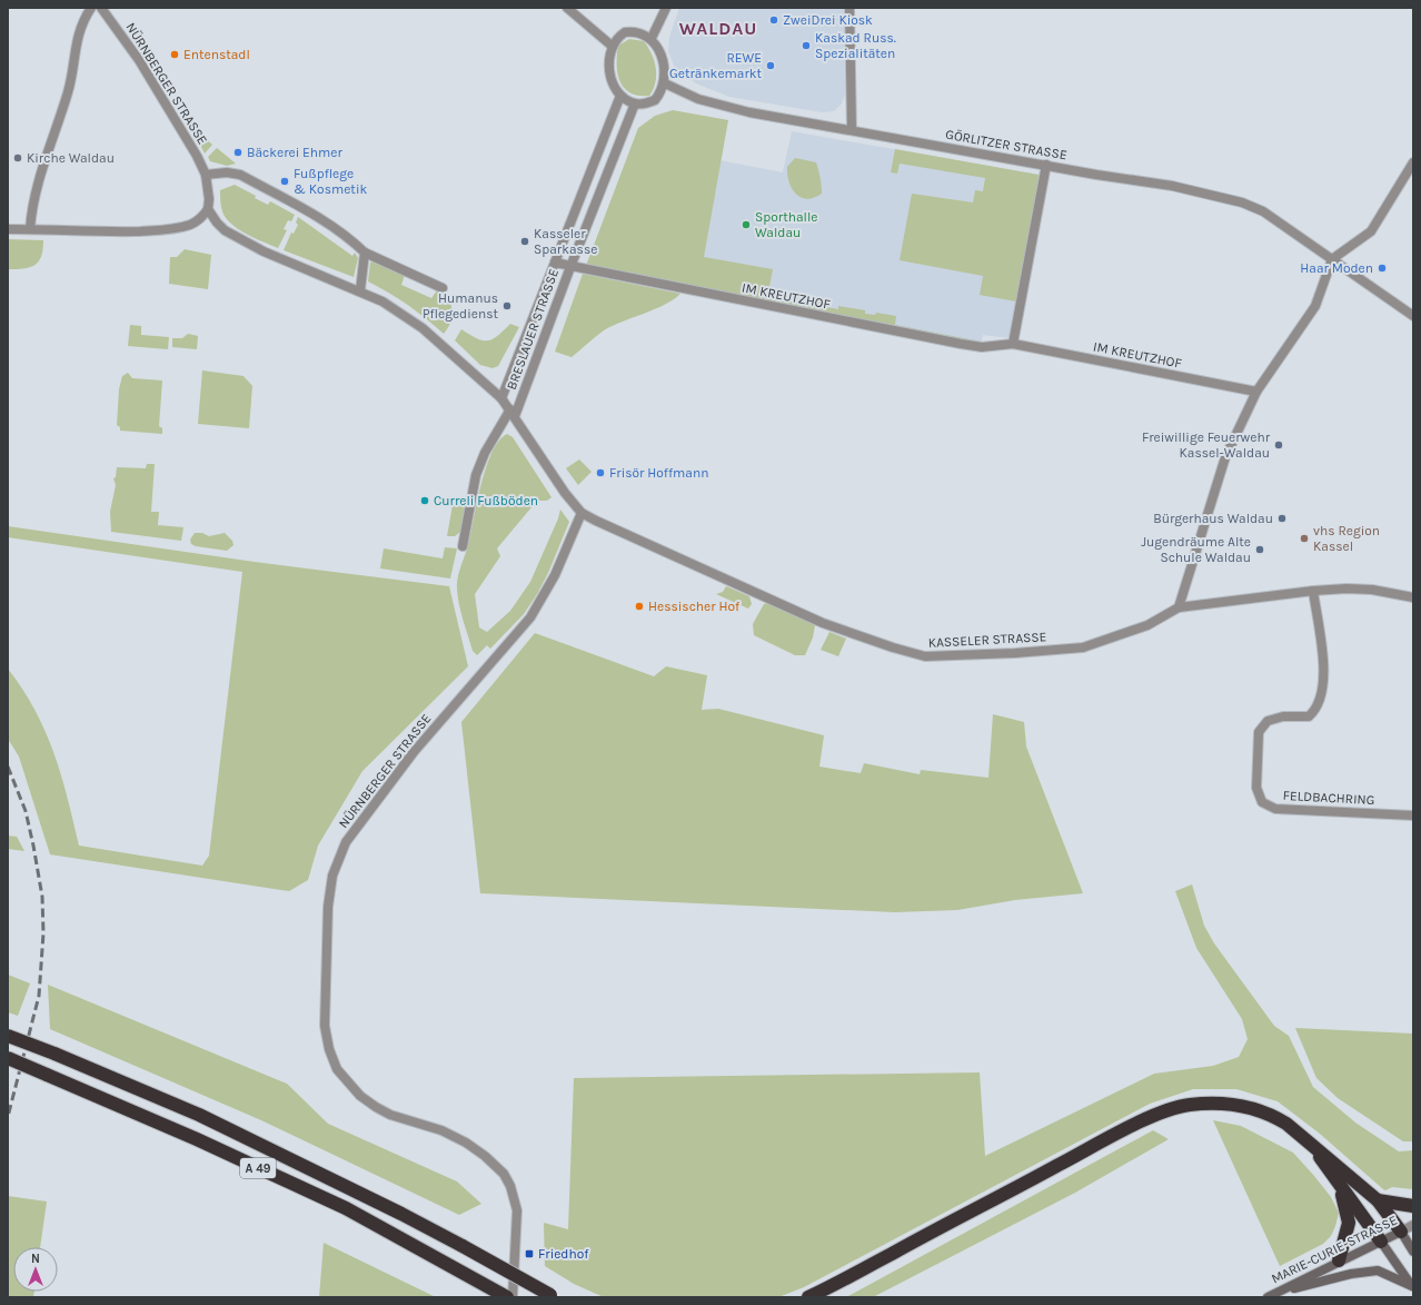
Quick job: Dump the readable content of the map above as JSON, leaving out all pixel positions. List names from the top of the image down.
{
  "streets": {
    "highway": ["A 49"],
    "main road": ["MARIE-CURIE-STRASSE"],
    "street": [
      "NÜRNBERGER STRASSE",
      "GÖRLITZER STRASSE",
      "IM KREUTZHOF",
      "BRESLAUER STRASSE",
      "KASSELER STRASSE",
      "FELDBACHRING"
    ]
  },
  "crossings": [
    ["NÜRNBERGER STRASSE", "KASSELER STRASSE"],
    ["GÖRLITZER STRASSE", "BRESLAUER STRASSE"],
    ["IM KREUTZHOF", "BRESLAUER STRASSE"],
    ["KASSELER STRASSE", "FELDBACHRING"]
  ],
  "districts": ["WALDAU"],
  "places": {
    "other": [
      "ZweiDrei Kiosk",
      "Kaskad Russ. Spezialitäten",
      "Entenstadl",
      "REWE Getränkemarkt",
      "Bäckerei Ehmer",
      "Kirche Waldau",
      "Fußpflege & Kosmetik",
      "Sporthalle Waldau",
      "Kasseler Sparkasse",
      "Haar Moden",
      "Humanus Pflegedienst",
      "Freiwillige Feuerwehr Kassel-Waldau",
      "Frisör Hoffmann",
      "Curreli Fußböden",
      "Bürgerhaus Waldau",
      "vhs Region Kassel",
      "Jugendräume Alte Schule Waldau",
      "Hessischer Hof"
    ],
    "transit": ["Friedhof"]
  },
  "north": "top"
}
